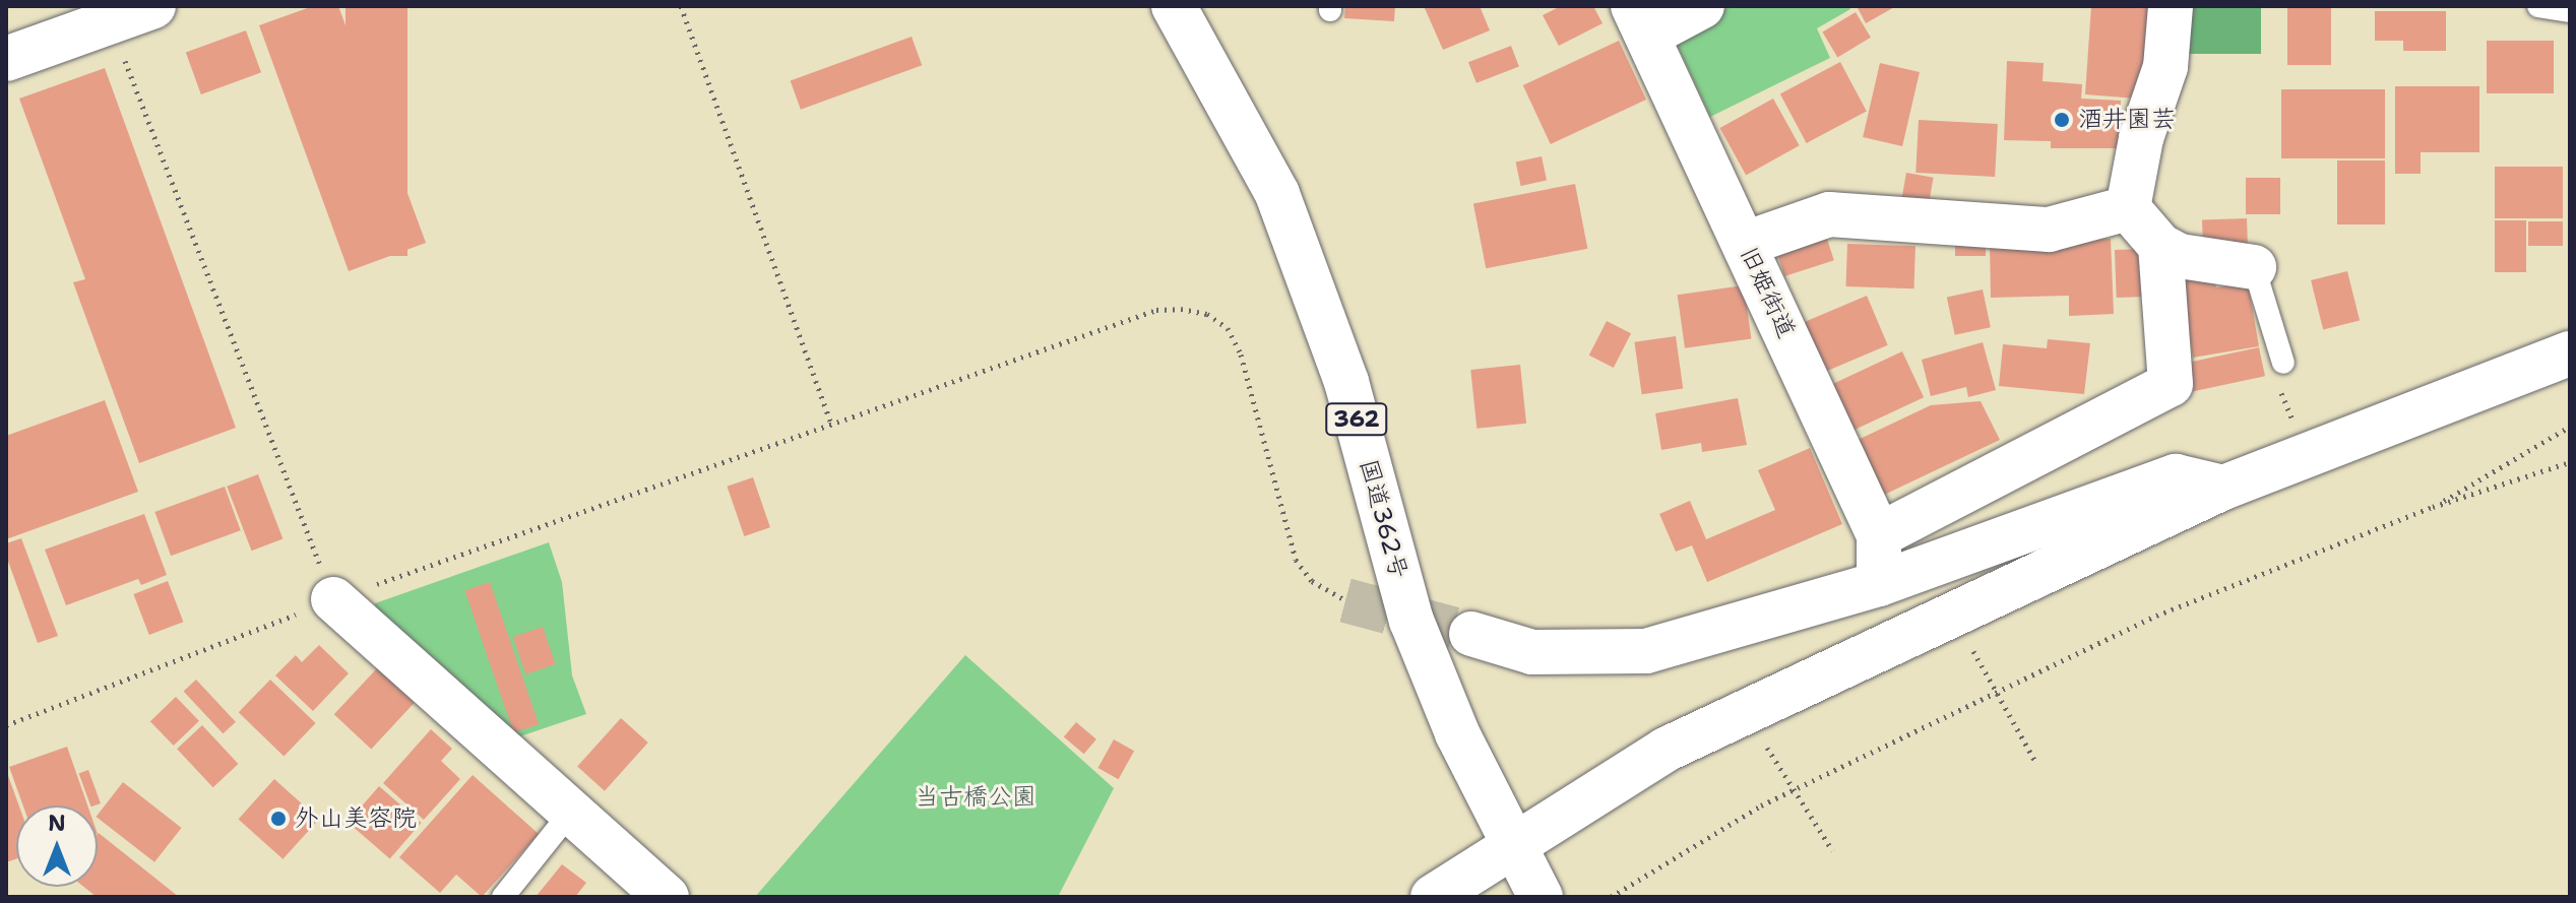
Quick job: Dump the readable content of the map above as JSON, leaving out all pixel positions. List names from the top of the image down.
{
  "streets": {
    "main road": ["旧姫街道", "362", "国道362号"]
  },
  "parks": ["当古橋公園"],
  "places": ["酒井園芸", "外山美容院"],
  "north": "top"
}
